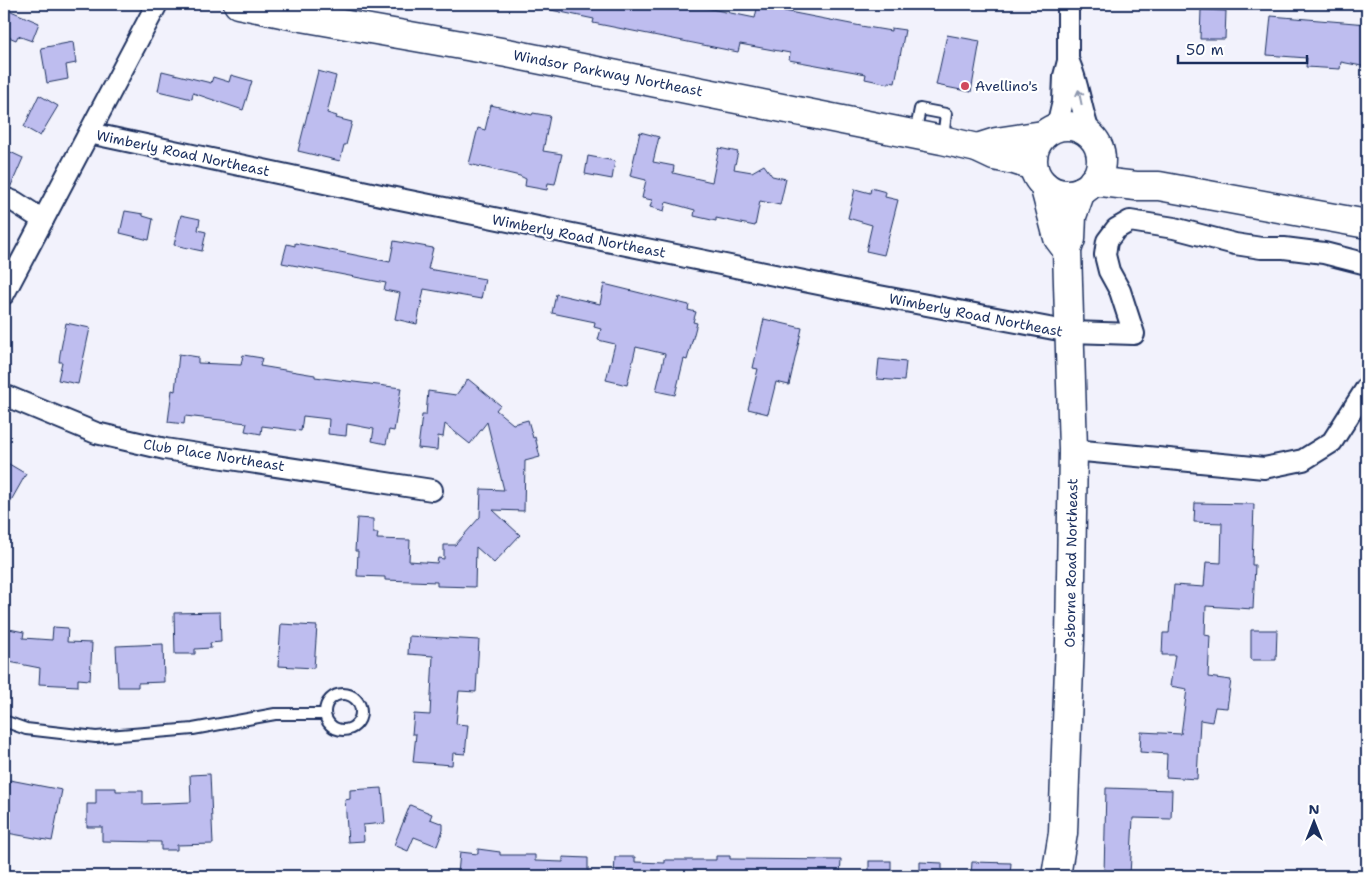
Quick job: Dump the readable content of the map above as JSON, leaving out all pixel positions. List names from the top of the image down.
{
  "streets": {
    "street": [
      "Windsor Parkway Northeast",
      "Wimberly Road Northeast",
      "Club Place Northeast",
      "Osborne Road Northeast"
    ]
  },
  "crossings": [
    ["Windsor Parkway Northeast", "Osborne Road Northeast"],
    ["Wimberly Road Northeast", "Osborne Road Northeast"]
  ],
  "places": ["Avellino's"],
  "scale_bar": "50 m",
  "north": "top"
}
